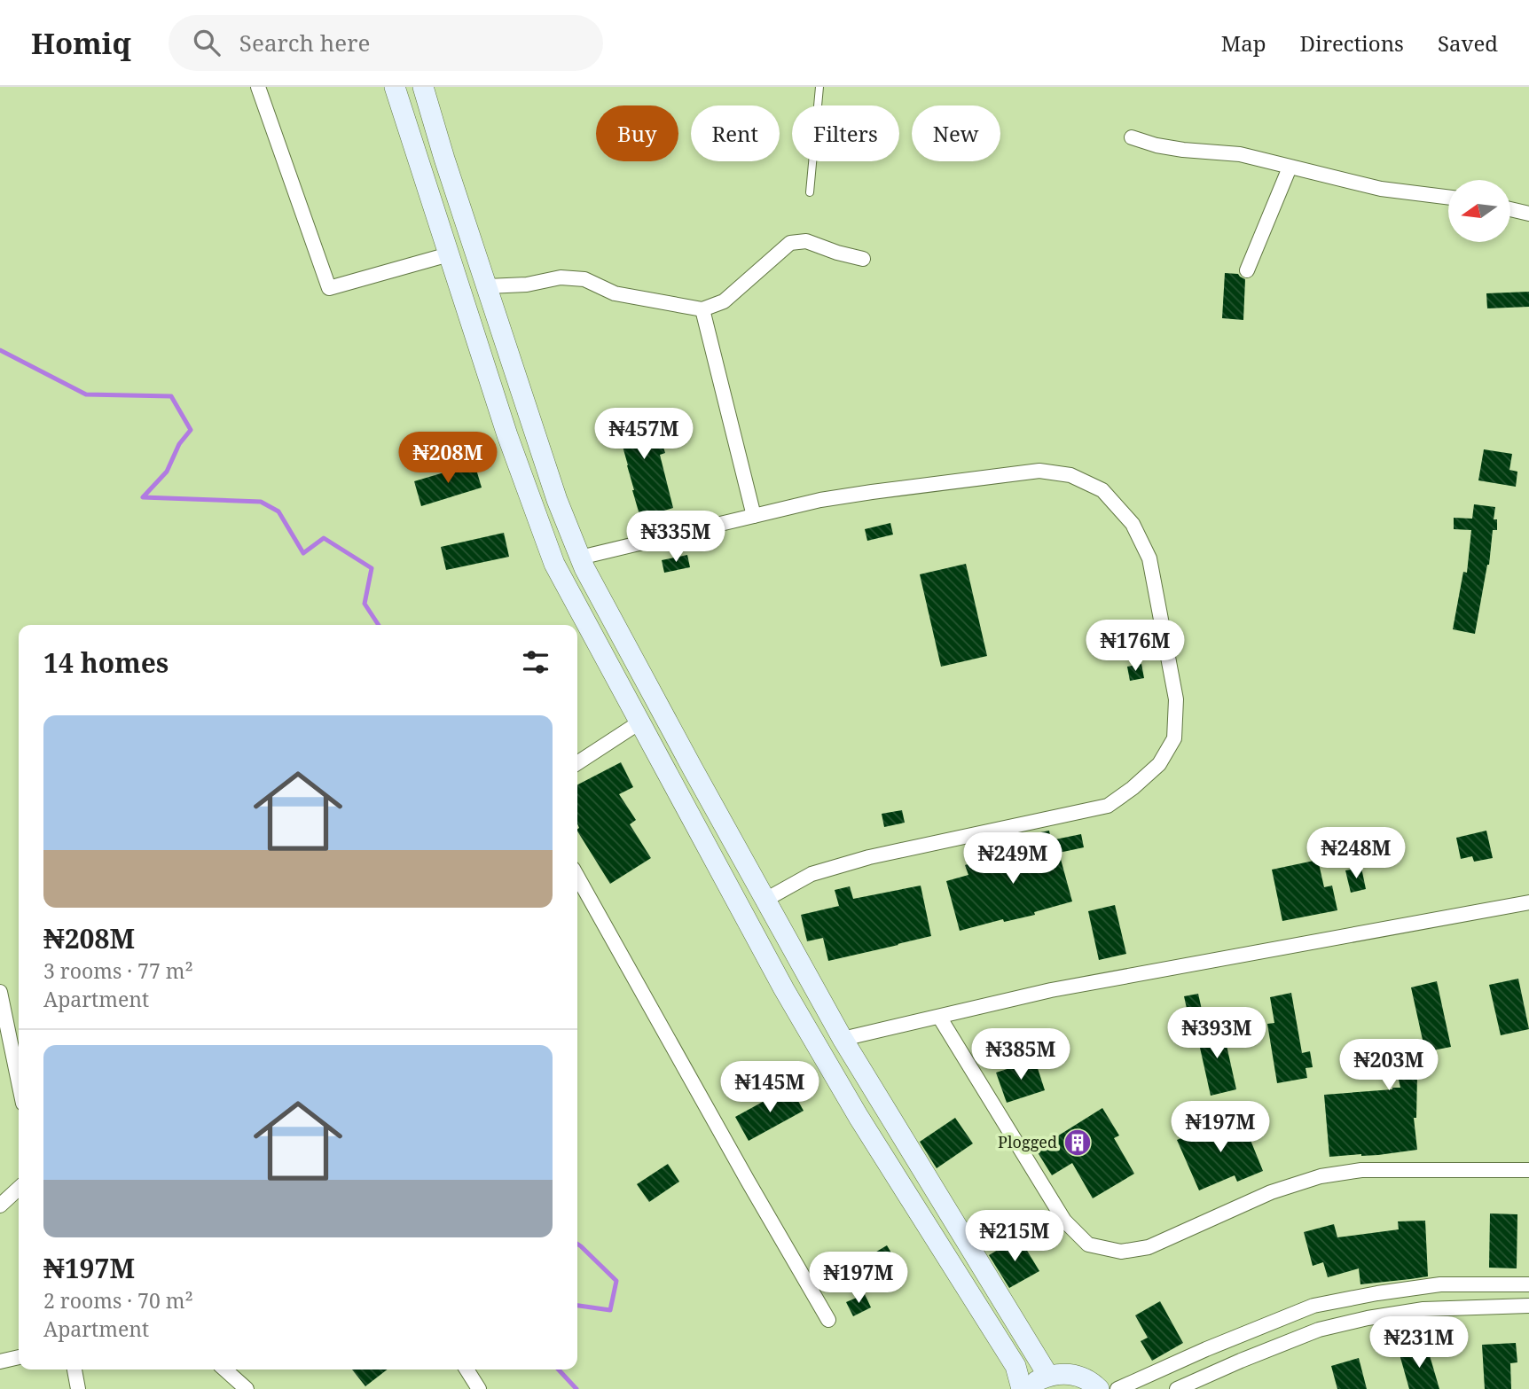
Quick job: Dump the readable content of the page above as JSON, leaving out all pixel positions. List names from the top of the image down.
{
  "places": {
    "building": ["Plogged"]
  },
  "north": "left",
  "page": {
    "header": "Homiq",
    "search": "Search here",
    "nav": ["Map", "Directions", "Saved"],
    "chip": [
      "Buy",
      "Rent",
      "Filters",
      "New"
    ],
    "price": [
      "₦457M",
      "₦208M",
      "₦335M",
      "₦176M",
      "₦248M",
      "₦249M",
      "₦393M",
      "₦385M",
      "₦203M",
      "₦145M",
      "₦197M",
      "₦215M",
      "₦197M",
      "₦231M"
    ],
    "heading": "14 homes",
    "list": [
      {
        "name": "₦208M",
        "note": "3 rooms · 77 m² · Apartment"
      },
      {
        "name": "₦197M",
        "note": "2 rooms · 70 m² · Apartment"
      }
    ]
  }
}
